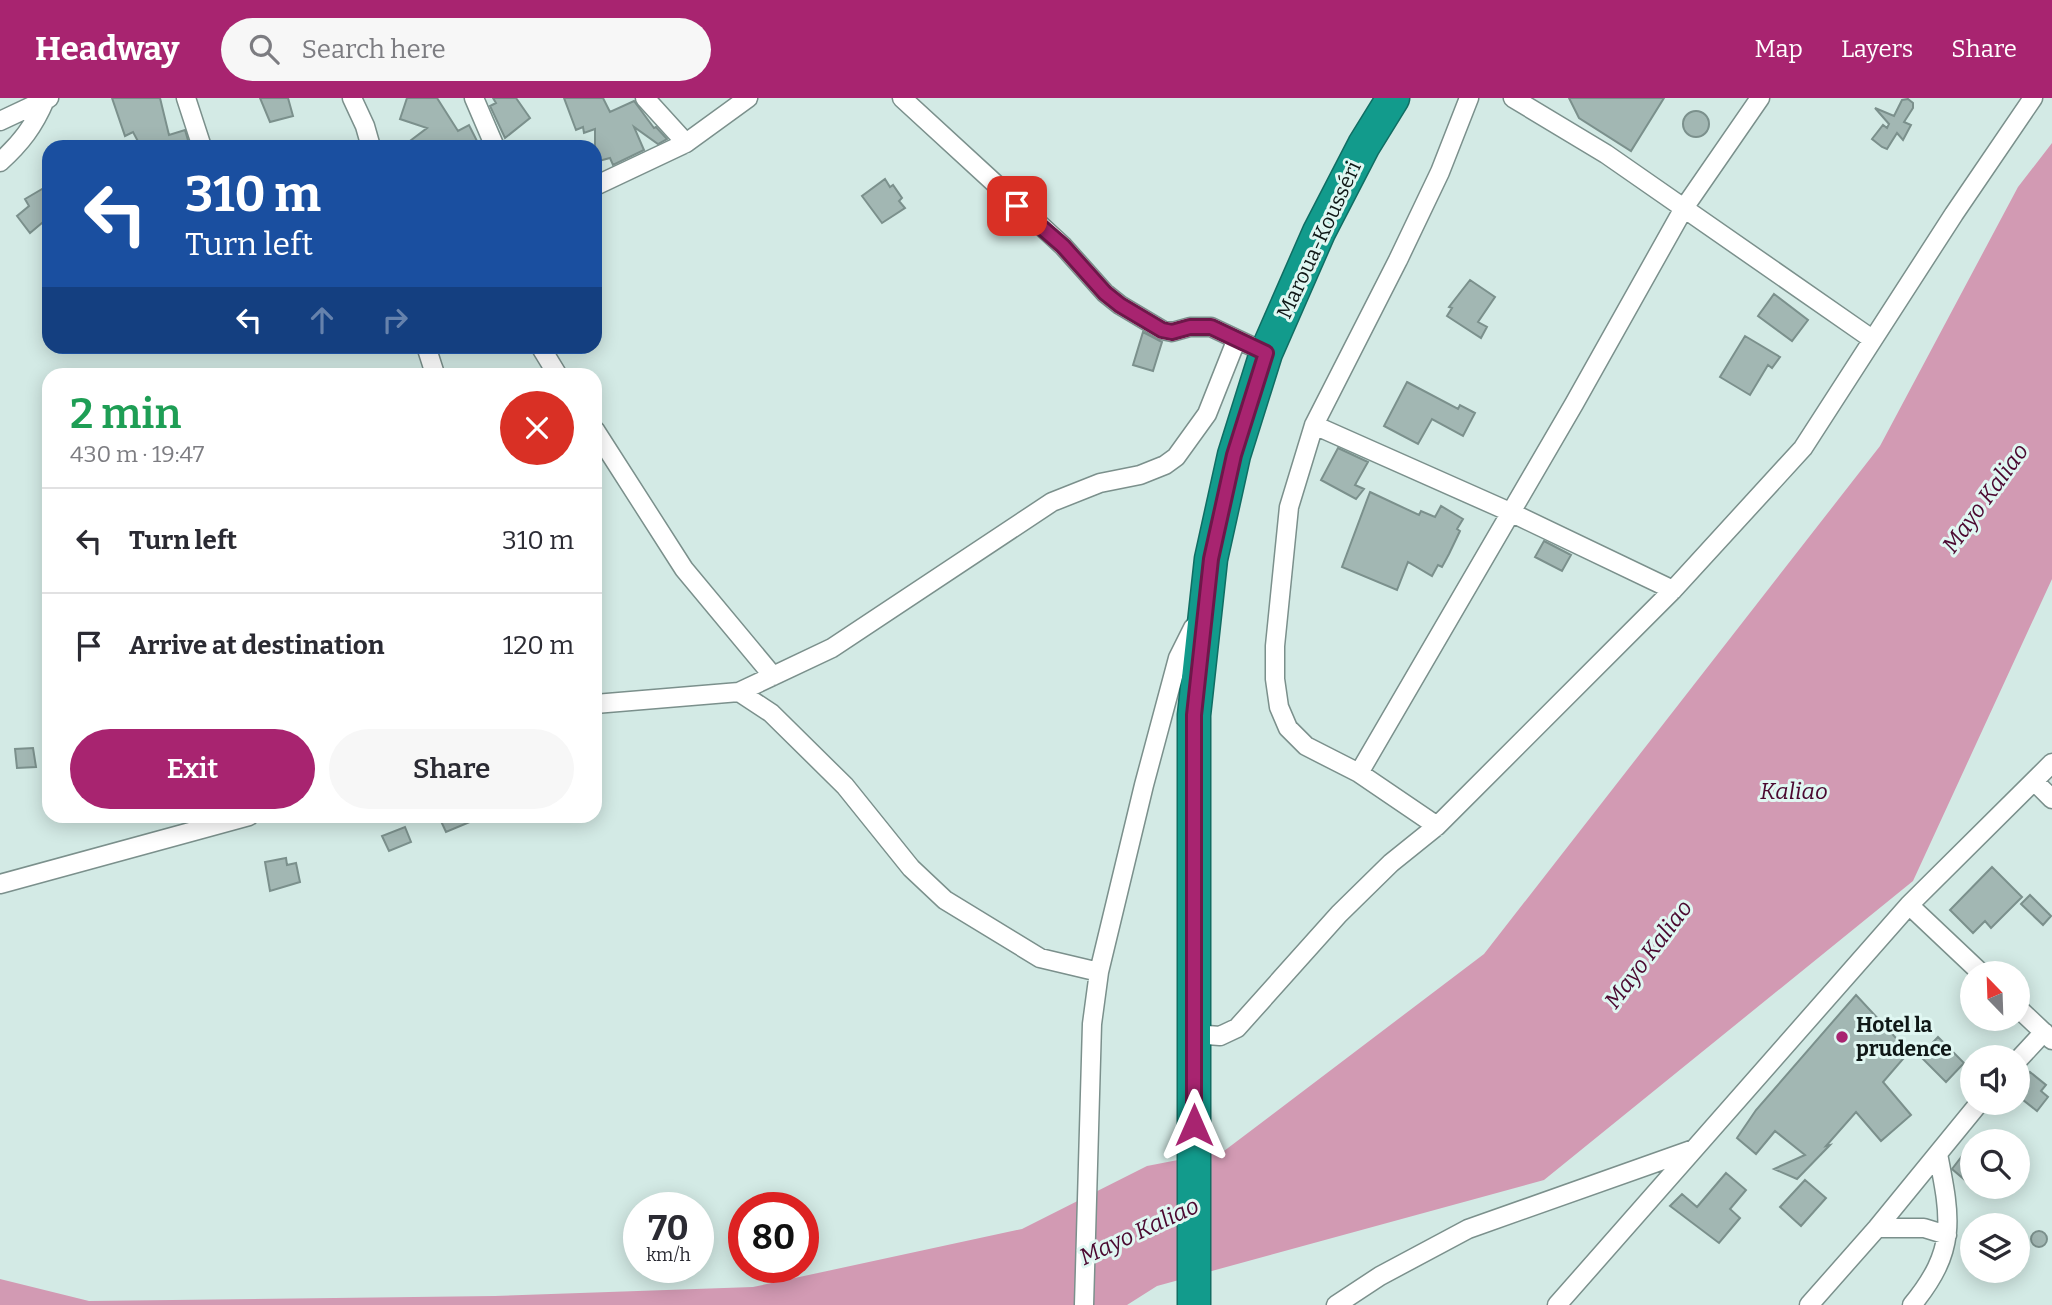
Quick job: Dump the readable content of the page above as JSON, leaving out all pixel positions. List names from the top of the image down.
{
  "streets": {
    "highway": ["Maroua-Kousséri"]
  },
  "water": ["Mayo Kaliao", "Kaliao"],
  "places": ["Hotel la prudence"],
  "north": "top left",
  "page": {
    "header": "Headway",
    "search": "Search here",
    "nav": ["Map", "Layers", "Share"],
    "turn": ["310 m", "Turn left"],
    "heading": ["2 min", "430 m · 19:47"],
    "list": [
      {
        "name": "Turn left",
        "value": "310 m"
      },
      {
        "name": "Arrive at destination",
        "value": "120 m"
      }
    ],
    "buttons": ["Exit", "Share"],
    "speed": "70 km/h",
    "limit": "80"
  }
}
